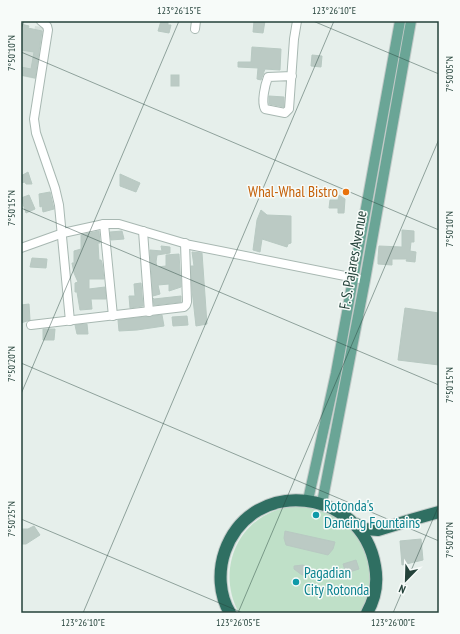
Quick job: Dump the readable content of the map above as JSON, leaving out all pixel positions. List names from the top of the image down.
{
  "streets": {
    "main road": ["F. S. Pajares Avenue"]
  },
  "places": ["Whal-Whal Bistro", "Rotonda's Dancing Fountains", "Pagadian City Rotonda"],
  "north": "bottom left",
  "coordinates": [
    "123°26'15\"E",
    "123°26'10\"E",
    "7°50'10\"N",
    "7°50'05\"N",
    "7°50'15\"N",
    "7°50'20\"N",
    "7°50'25\"N",
    "123°26'05\"E",
    "123°26'00\"E"
  ]
}
